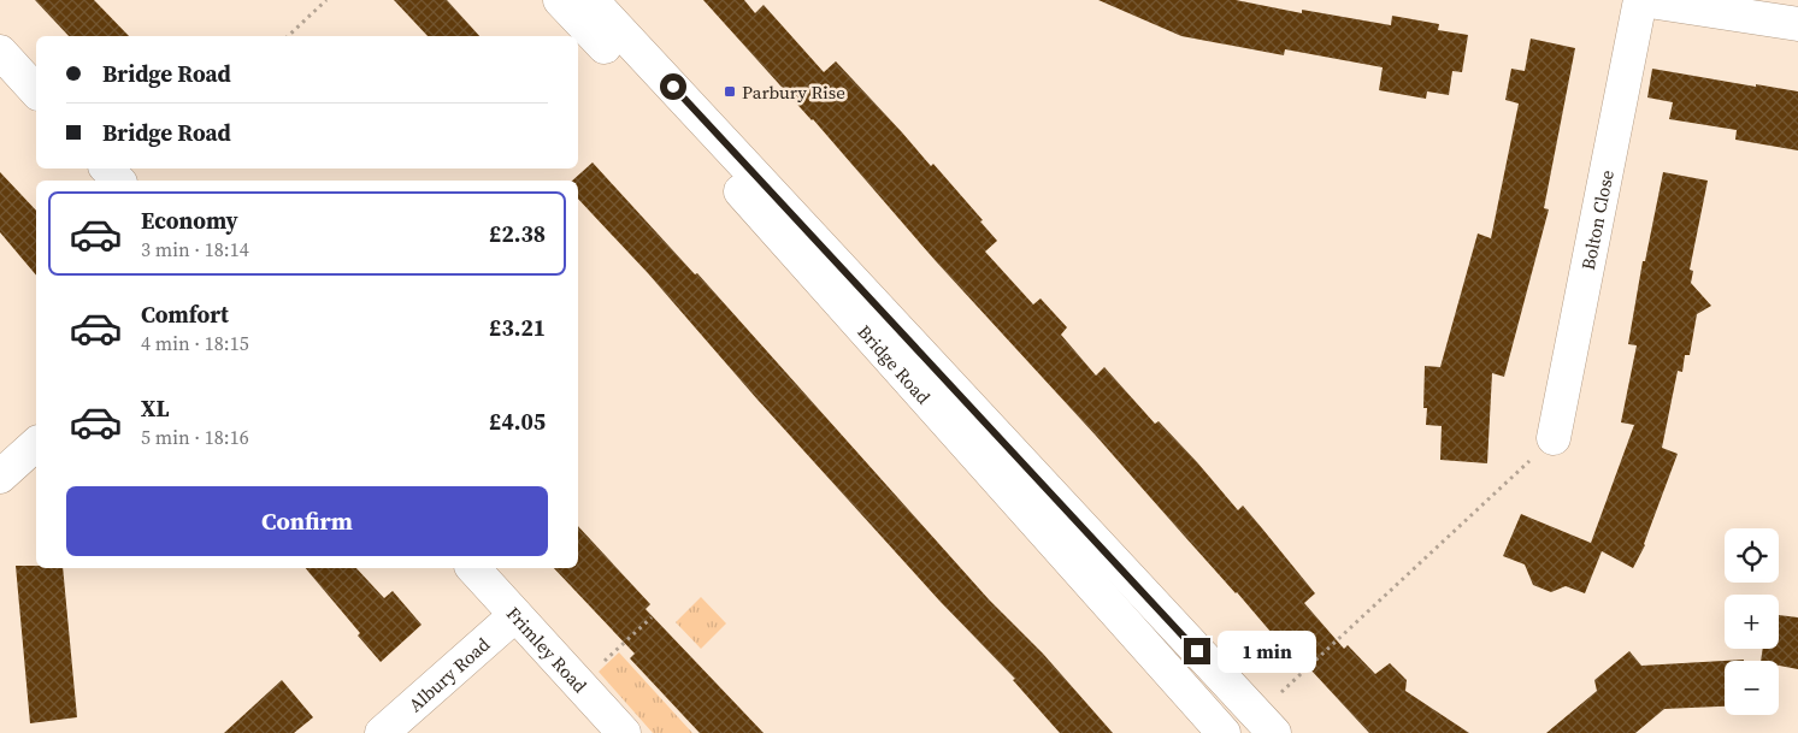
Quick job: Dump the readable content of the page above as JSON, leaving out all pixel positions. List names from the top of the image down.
{
  "streets": {
    "street": [
      "Bolton Close",
      "Bridge Road",
      "Frimley Road",
      "Albury Road"
    ]
  },
  "crossings": [
    ["Frimley Road", "Albury Road"]
  ],
  "places": {
    "transit": ["Parbury Rise"]
  },
  "page": {
    "banner": ["Bridge Road", "Bridge Road"],
    "list": [
      {
        "name": "Economy",
        "note": "3 min · 18:14",
        "value": "£2.38"
      },
      {
        "name": "Comfort",
        "note": "4 min · 18:15",
        "value": "£3.21"
      },
      {
        "name": "XL",
        "note": "5 min · 18:16",
        "value": "£4.05"
      }
    ],
    "buttons": "Confirm",
    "map_buttons": ["+", "−"],
    "bubble": "1 min"
  }
}
